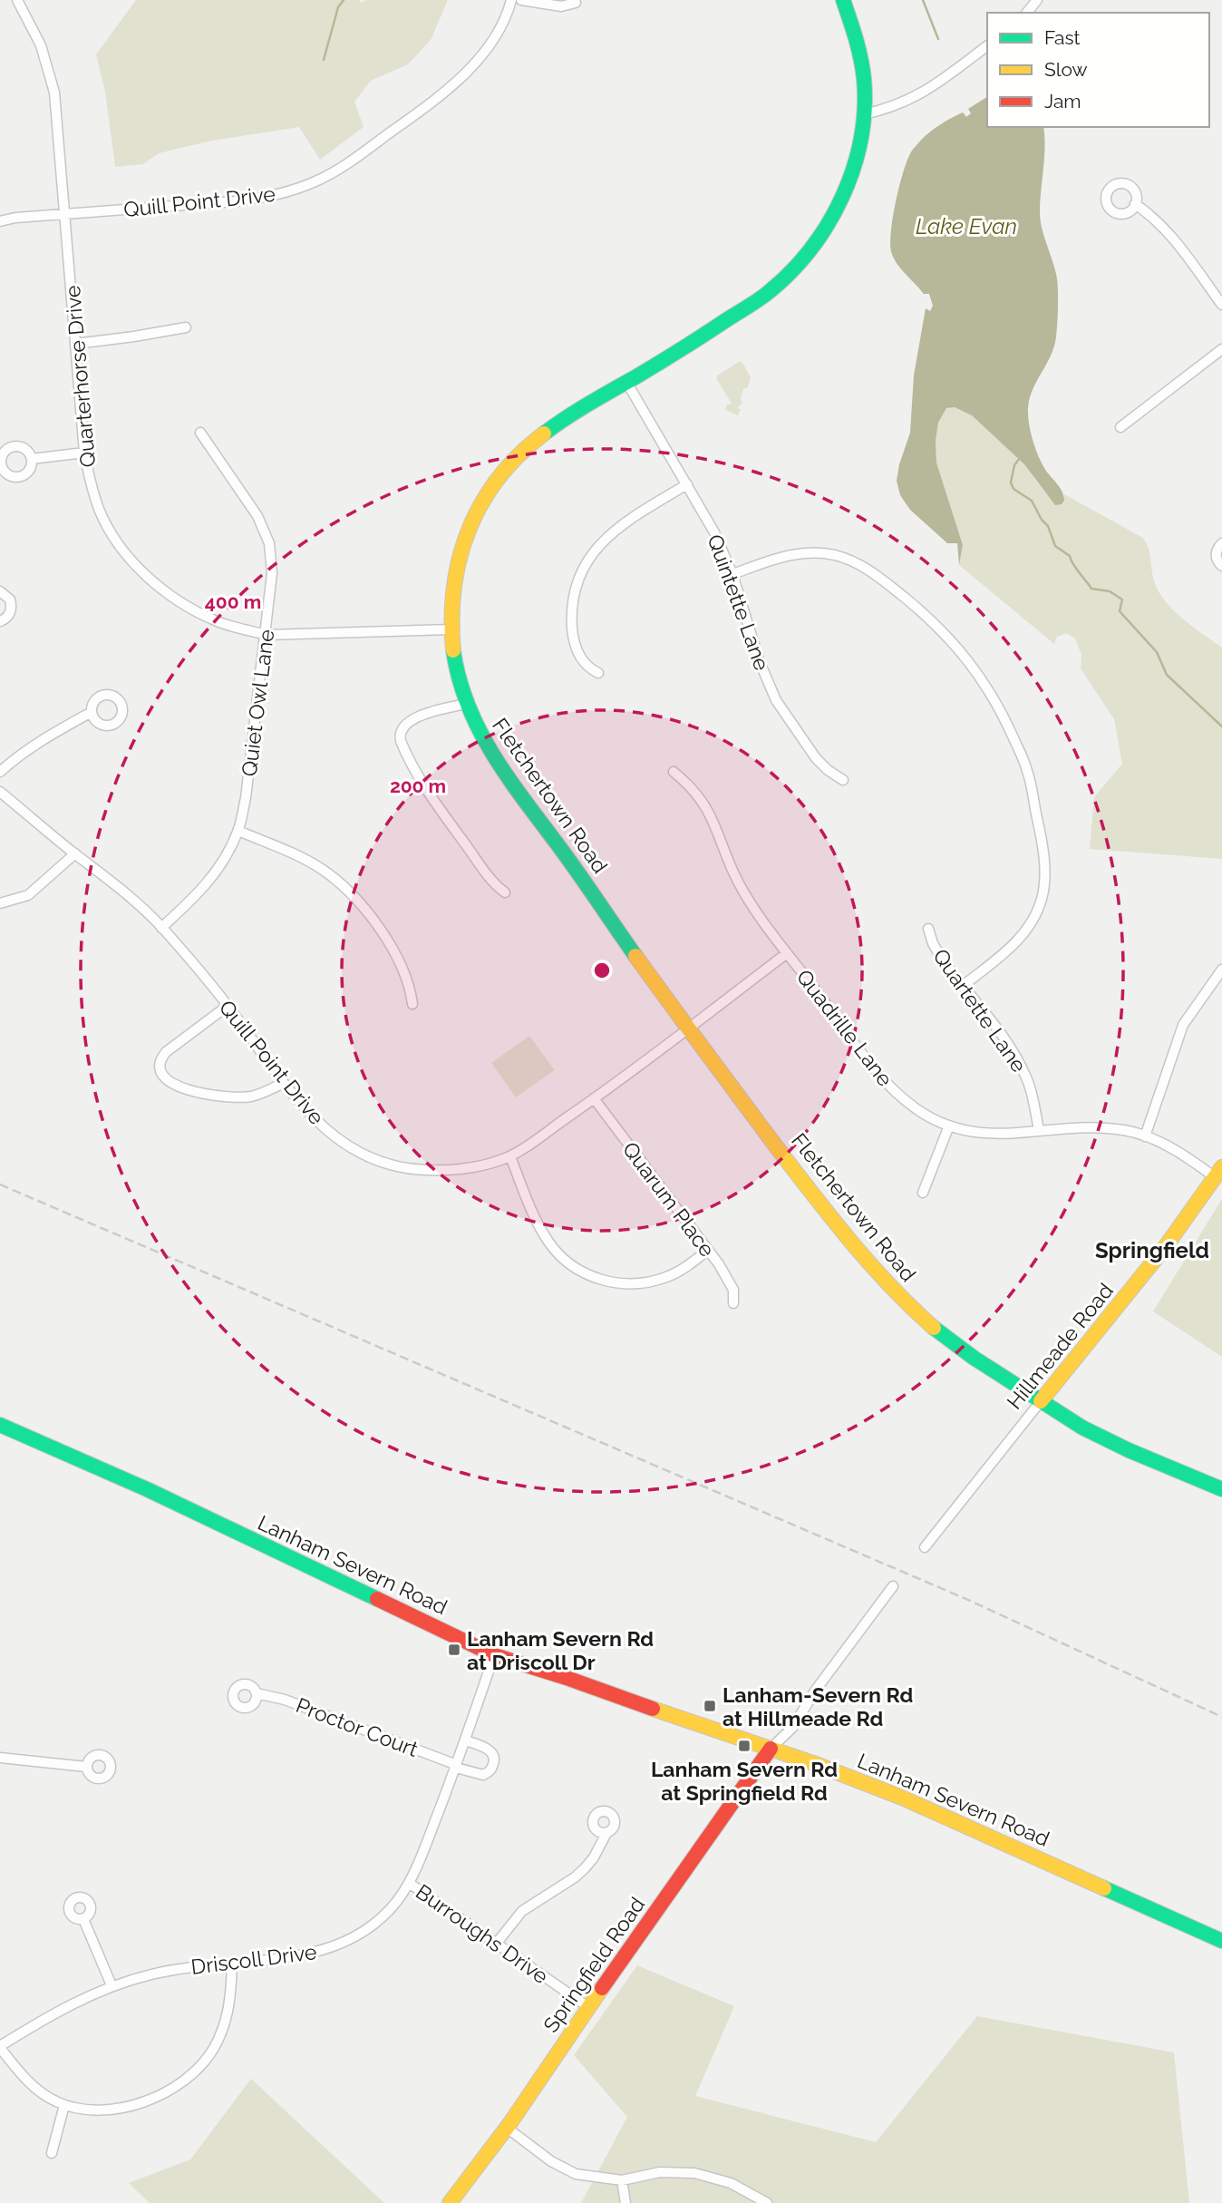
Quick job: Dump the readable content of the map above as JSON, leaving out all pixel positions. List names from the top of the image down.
{
  "streets": {
    "street": [
      "Quill Point Drive",
      "Quarterhorse Drive",
      "Quintette Lane",
      "Quiet Owl Lane",
      "Fletchertown Road",
      "Quartette Lane",
      "Quadrille Lane",
      "Quarum Place",
      "Hillmeade Road",
      "Lanham Severn Road",
      "Proctor Court",
      "Burroughs Drive",
      "Driscoll Drive",
      "Springfield Road"
    ]
  },
  "crossings": [
    ["Quill Point Drive", "Quarterhorse Drive"],
    ["Quill Point Drive", "Quiet Owl Lane"],
    ["Quill Point Drive", "Fletchertown Road"],
    ["Quill Point Drive", "Quadrille Lane"],
    ["Quill Point Drive", "Quarum Place"],
    ["Quarterhorse Drive", "Quiet Owl Lane"],
    ["Quarterhorse Drive", "Fletchertown Road"],
    ["Quintette Lane", "Fletchertown Road"],
    ["Fletchertown Road", "Hillmeade Road"],
    ["Quartette Lane", "Quadrille Lane"],
    ["Quadrille Lane", "Hillmeade Road"],
    ["Lanham Severn Road", "Driscoll Drive"],
    ["Lanham Severn Road", "Springfield Road"],
    ["Proctor Court", "Driscoll Drive"],
    ["Burroughs Drive", "Driscoll Drive"],
    ["Burroughs Drive", "Springfield Road"]
  ],
  "districts": ["Springfield"],
  "water": ["Lake Evan"],
  "places": {
    "transit": ["Lanham Severn Rd at Driscoll Dr", "Lanham-Severn Rd at Hillmeade Rd", "Lanham Severn Rd at Springfield Rd"]
  },
  "legend": ["Fast", "Slow", "Jam"],
  "rings": ["400 m", "200 m"]
}
